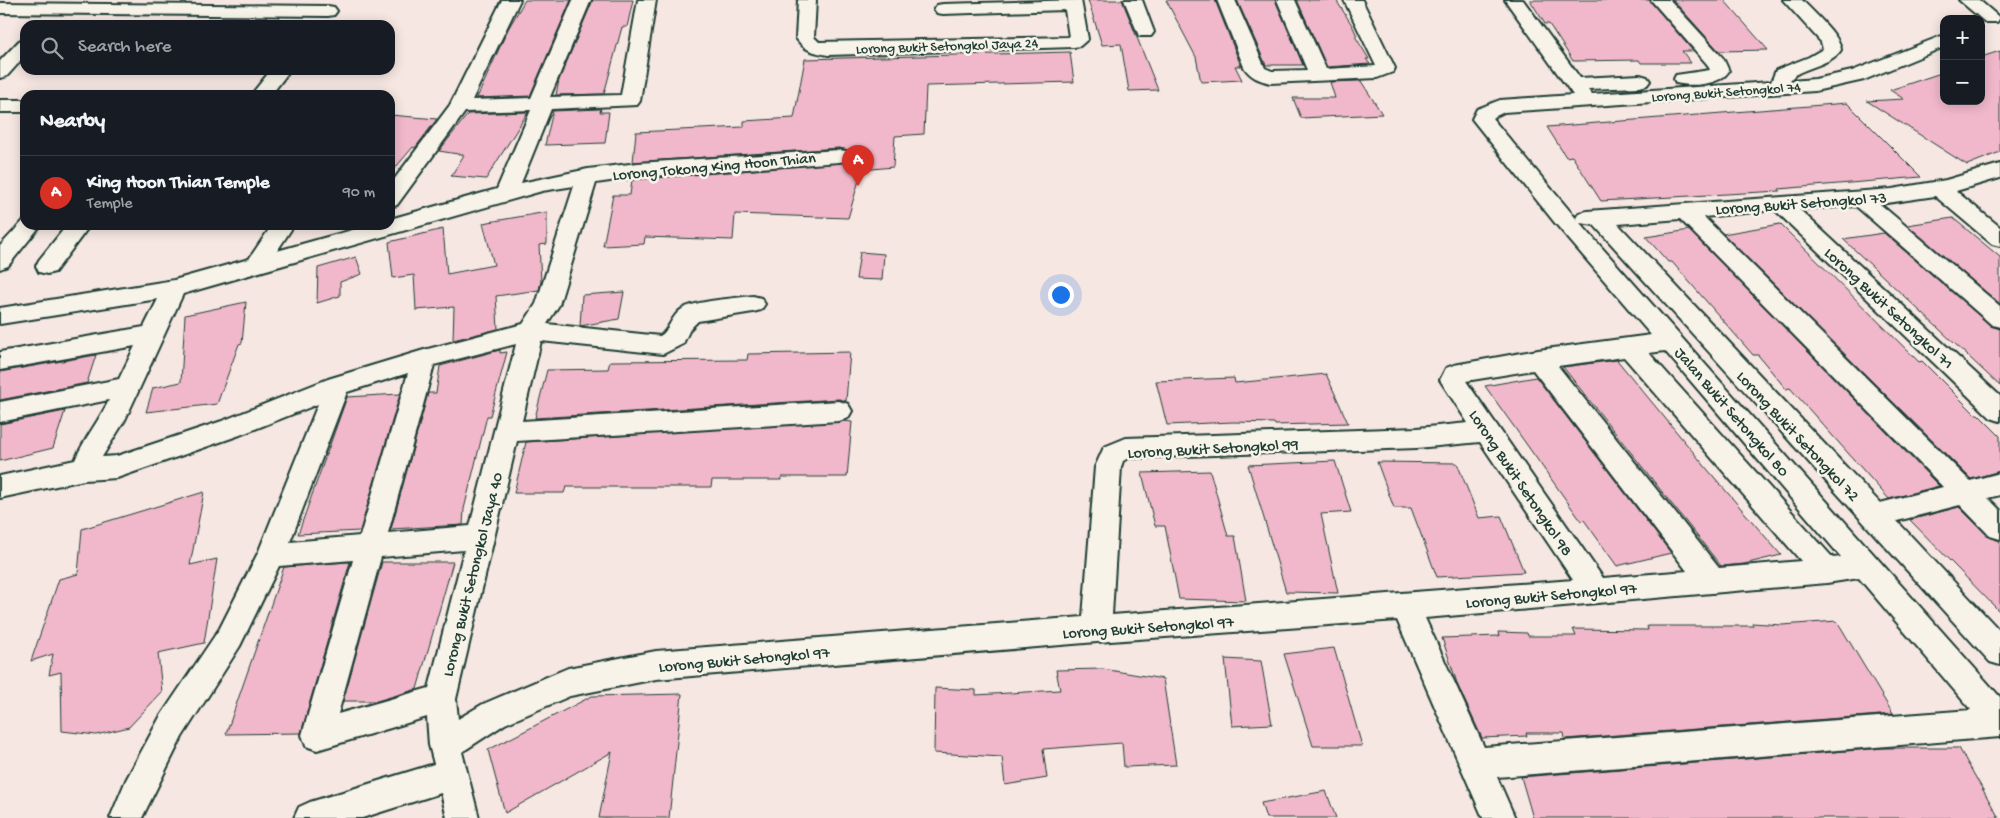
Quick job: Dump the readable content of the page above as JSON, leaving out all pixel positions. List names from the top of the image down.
{
  "streets": {
    "street": [
      "Lorong Bukit Setongkol Jaya 24",
      "Lorong Bukit Setongkol 74",
      "Lorong Tokong King Hoon Thian",
      "Lorong Bukit Setongkol 73",
      "Lorong Bukit Setongkol 71",
      "Jalan Bukit Setongkol 80",
      "Lorong Bukit Setongkol 72",
      "Lorong Bukit Setongkol 99",
      "Lorong Bukit Setongkol 98",
      "Lorong Bukit Setongkol Jaya 40",
      "Lorong Bukit Setongkol 97"
    ]
  },
  "crossings": [
    ["Lorong Bukit Setongkol 74", "Jalan Bukit Setongkol 80"],
    ["Lorong Tokong King Hoon Thian", "Lorong Bukit Setongkol Jaya 40"],
    ["Lorong Bukit Setongkol 73", "Lorong Bukit Setongkol 71"],
    ["Lorong Bukit Setongkol 73", "Jalan Bukit Setongkol 80"],
    ["Lorong Bukit Setongkol 73", "Lorong Bukit Setongkol 72"],
    ["Jalan Bukit Setongkol 80", "Lorong Bukit Setongkol 97"],
    ["Lorong Bukit Setongkol 99", "Lorong Bukit Setongkol 98"],
    ["Lorong Bukit Setongkol 99", "Lorong Bukit Setongkol 97"],
    ["Lorong Bukit Setongkol 98", "Lorong Bukit Setongkol 97"],
    ["Lorong Bukit Setongkol Jaya 40", "Lorong Bukit Setongkol 97"]
  ],
  "page": {
    "map_buttons": ["+", "−"],
    "search": "Search here",
    "heading": "Nearby",
    "pins": "A",
    "list": [
      {
        "mark": "A",
        "name": "King Hoon Thian Temple",
        "note": "Temple",
        "value": "90 m"
      }
    ]
  }
}
